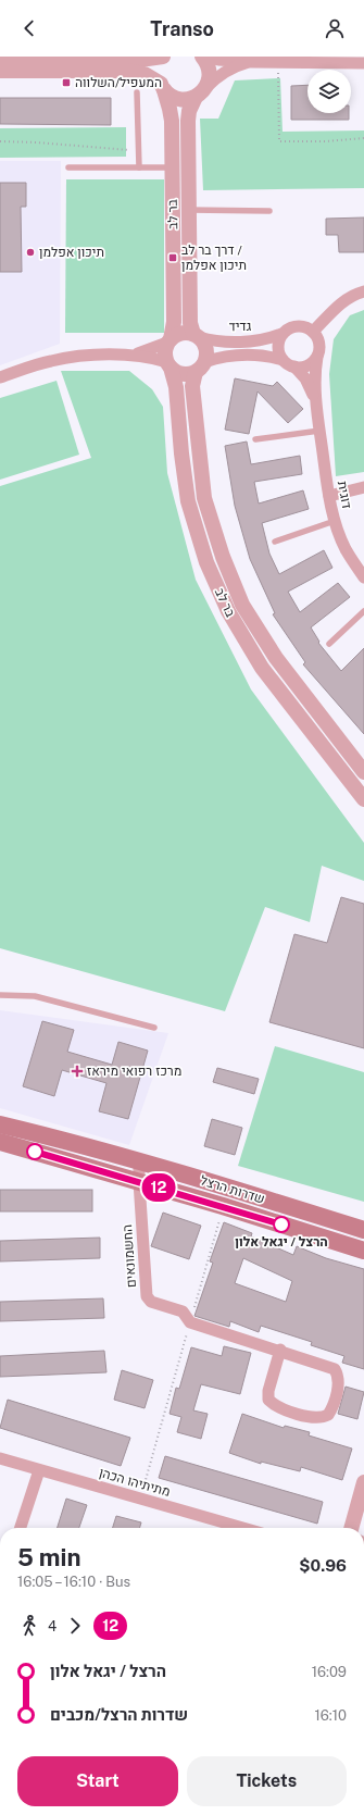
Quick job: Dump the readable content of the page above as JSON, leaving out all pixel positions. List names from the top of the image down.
{
  "streets": {
    "main road": ["שדרות הרצל"],
    "street": [
      "בר לב",
      "גדיד",
      "דוגית",
      "החשמונאים",
      "מתיתיהו הכהן"
    ]
  },
  "crossings": [
    ["בר לב", "גדיד"],
    ["גדיד", "דוגית"],
    ["שדרות הרצל", "החשמונאים"]
  ],
  "places": {
    "transit": ["המעפיל/השלווה", "דרך בר לב / תיכון אפלמן"],
    "other": ["תיכון אפלמן", "הרצל / יגאל אלון"],
    "health": ["מרכז רפואי מיראז"]
  },
  "lines": ["bus line 12"],
  "page": {
    "header": "Transo",
    "on_map": "12",
    "heading": ["5 min", "16:05 – 16:10 · Bus", "$0.96"],
    "legs": ["4", "12"],
    "list": [
      {
        "name": "הרצל / יגאל אלון",
        "value": "16:09"
      },
      {
        "name": "שדרות הרצל/מכבים",
        "value": "16:10"
      }
    ],
    "buttons": ["Start", "Tickets"]
  }
}
